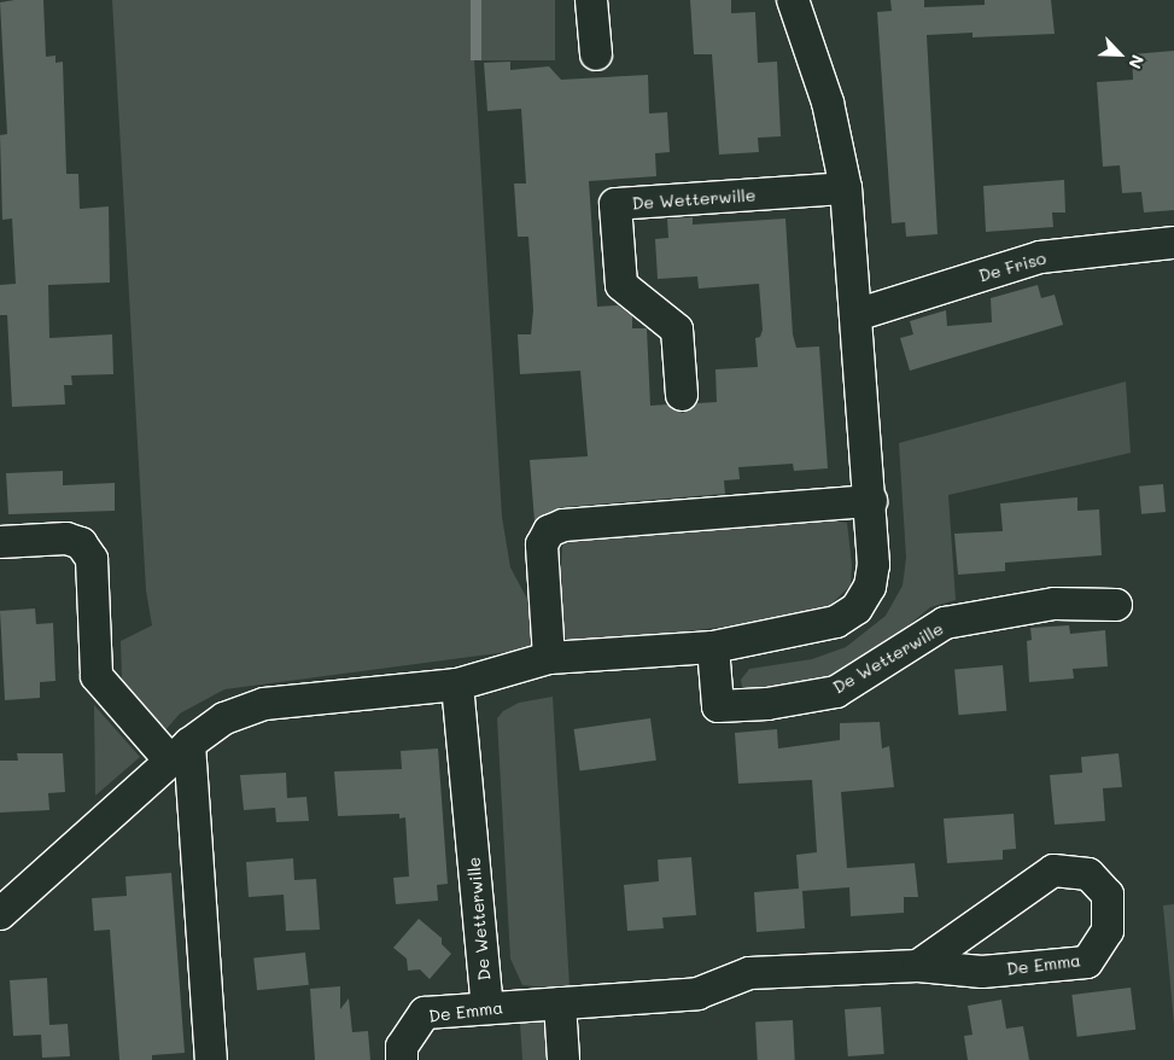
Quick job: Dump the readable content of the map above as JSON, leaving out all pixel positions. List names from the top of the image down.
{
  "streets": {
    "street": ["De Wetterwille", "De Friso", "De Emma"]
  },
  "crossings": [
    ["De Wetterwille", "De Emma"]
  ],
  "north": "bottom right"
}
